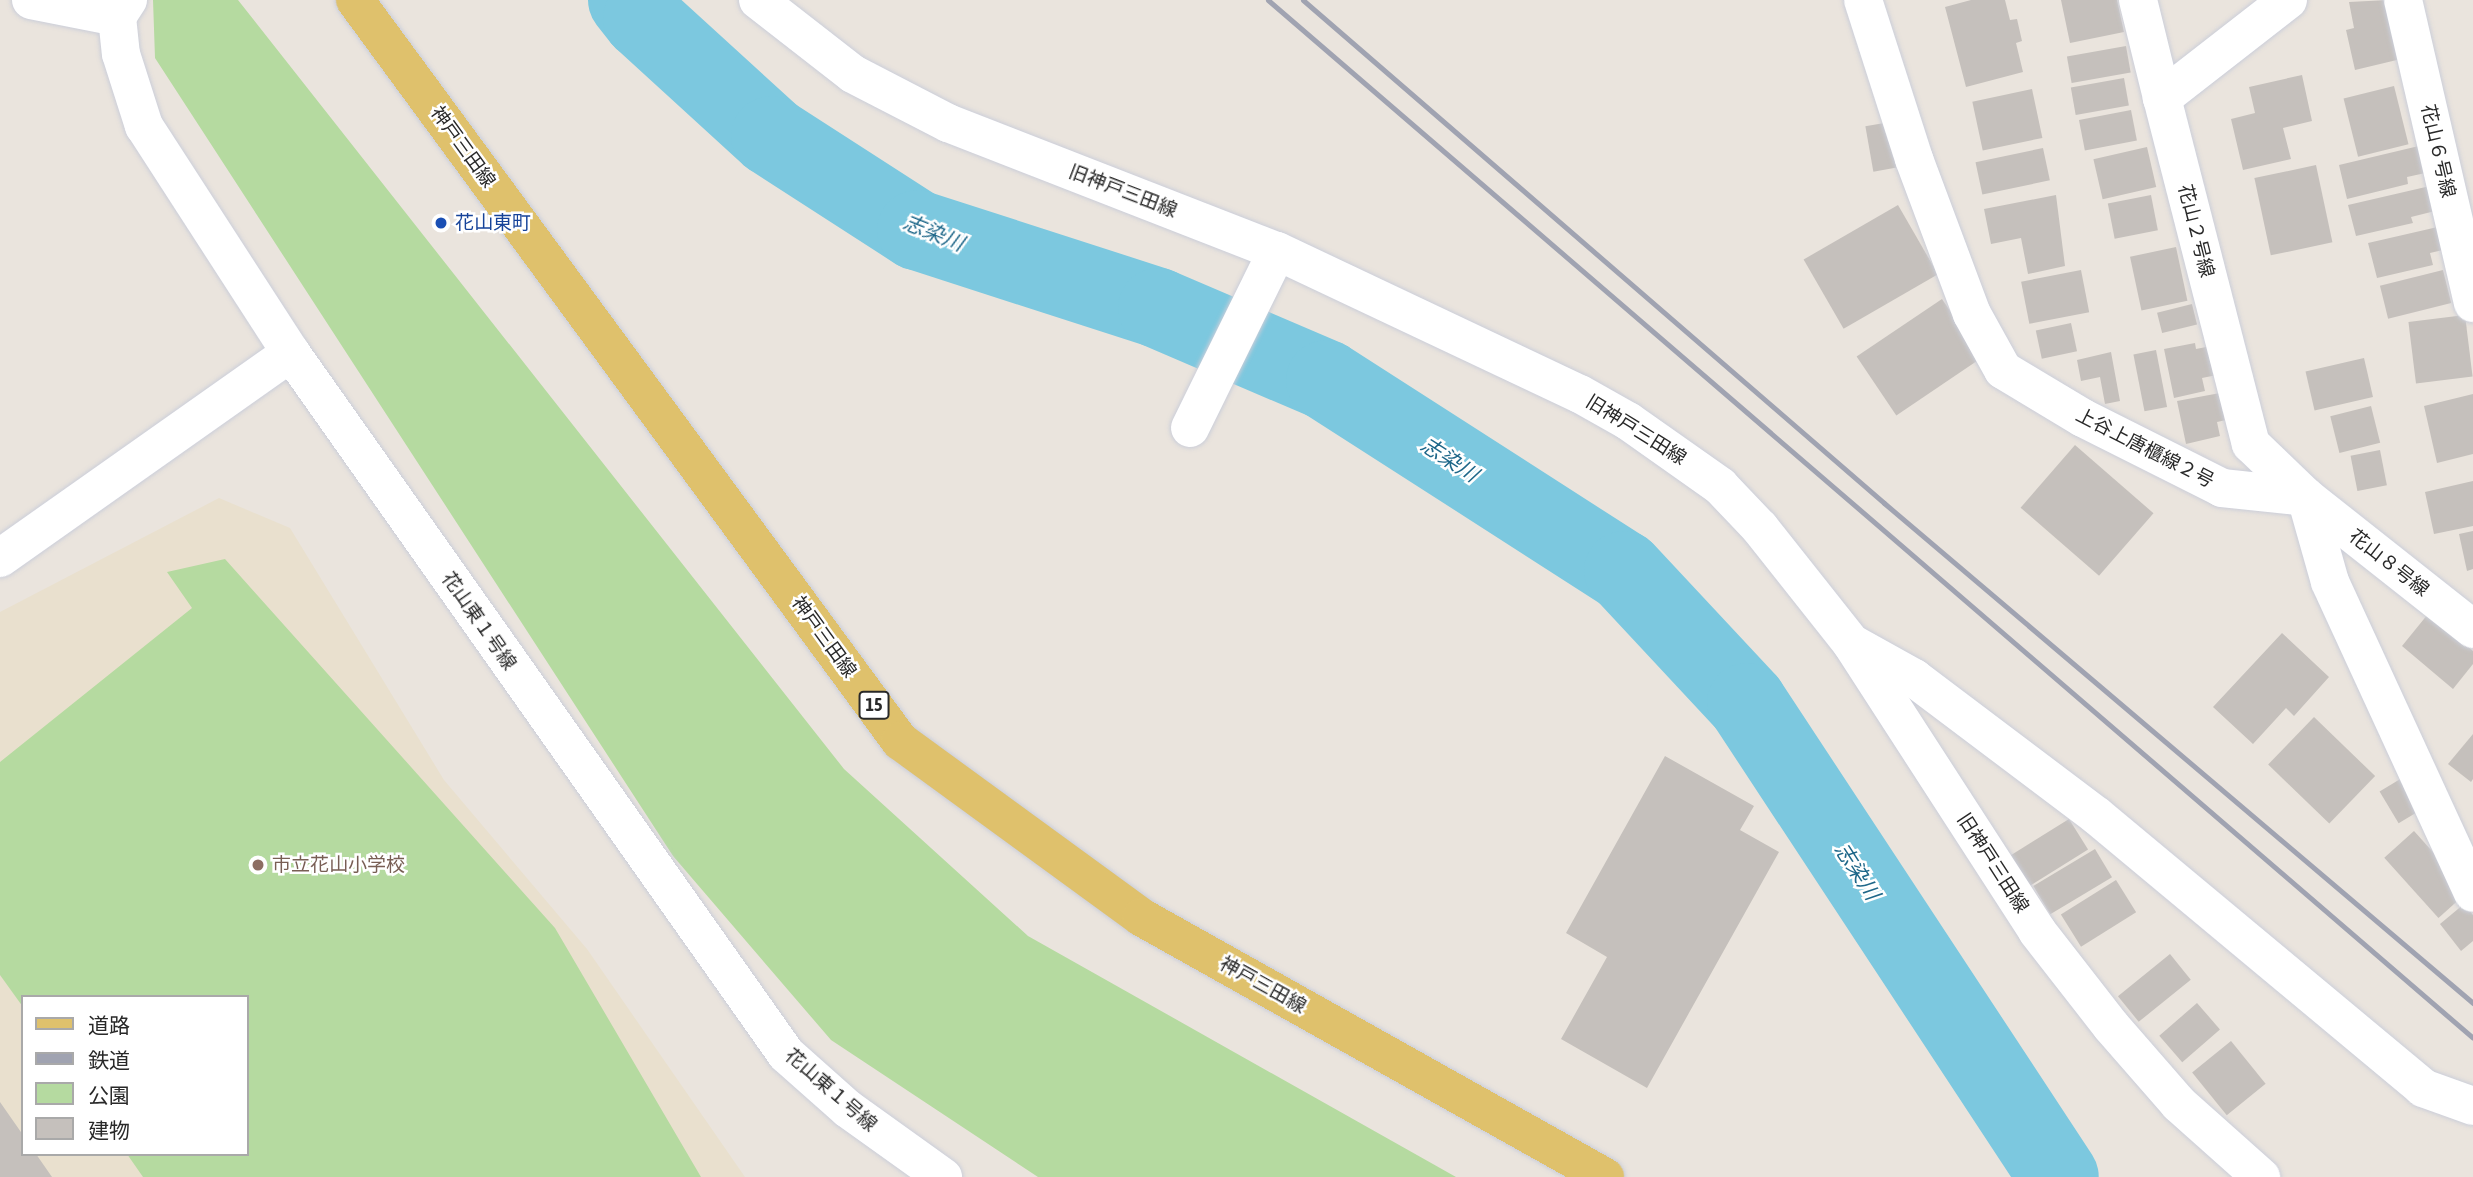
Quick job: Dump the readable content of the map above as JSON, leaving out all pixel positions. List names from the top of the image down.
{
  "streets": {
    "main road": ["神戸三田線", "15"],
    "street": [
      "花山６号線",
      "旧神戸三田線",
      "花山２号線",
      "上谷上唐櫃線２号",
      "花山８号線",
      "花山東１号線"
    ]
  },
  "crossings": [
    ["花山２号線", "上谷上唐櫃線２号"],
    ["花山２号線", "花山８号線"],
    ["上谷上唐櫃線２号", "花山８号線"]
  ],
  "water": ["志染川"],
  "places": ["花山東町", "市立花山小学校"],
  "legend": [
    "道路",
    "鉄道",
    "公園",
    "建物"
  ]
}
